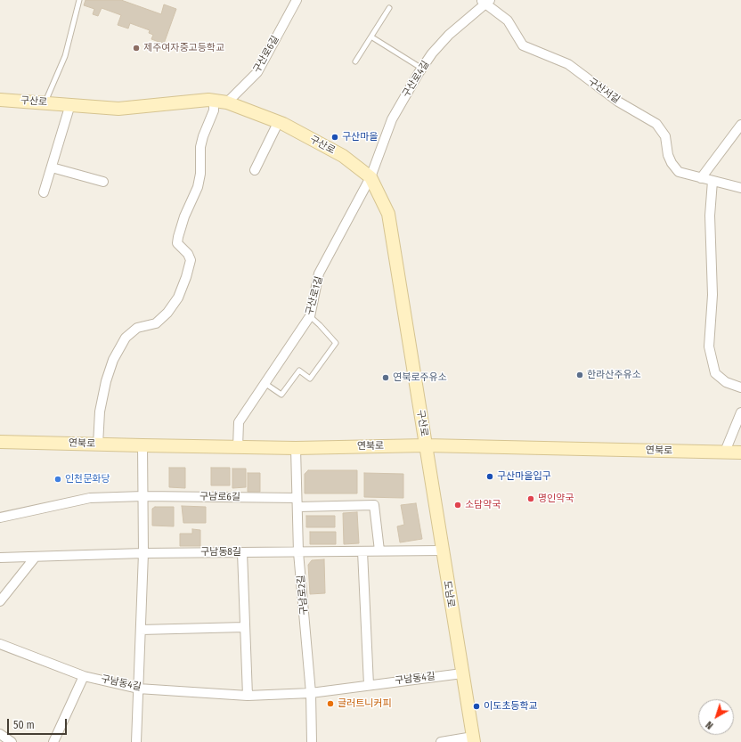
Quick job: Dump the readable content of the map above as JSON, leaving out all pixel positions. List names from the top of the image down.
{
  "streets": {
    "main road": ["구산로", "연북로", "도남로"],
    "street": [
      "구산로6길",
      "구산로4길",
      "구산서길",
      "구산로1길",
      "구남로6길",
      "구남동8길",
      "구남로2길",
      "구남동4길"
    ]
  },
  "crossings": [
    ["구산로6길", "구산로"],
    ["구산로4길", "구산서길"],
    ["구산로4길", "구산로"],
    ["구산로4길", "구산로1길"],
    ["구산로", "구산로1길"],
    ["구산로", "연북로"],
    ["구산로", "도남로"],
    ["구산로1길", "연북로"],
    ["연북로", "도남로"],
    ["연북로", "구남로2길"],
    ["구남로6길", "구남동8길"],
    ["구남로6길", "구남로2길"],
    ["구남동8길", "도남로"],
    ["구남동8길", "구남로2길"],
    ["도남로", "구남동4길"],
    ["구남로2길", "구남동4길"]
  ],
  "places": [
    "제주여자중고등학교",
    "구산마을",
    "한라산주유소",
    "연북로주유소",
    "구산마을입구",
    "인천문화당",
    "명인약국",
    "소담약국",
    "글러트니커피",
    "이도초등학교"
  ],
  "scale_bar": "50 m",
  "north": "bottom left"
}
